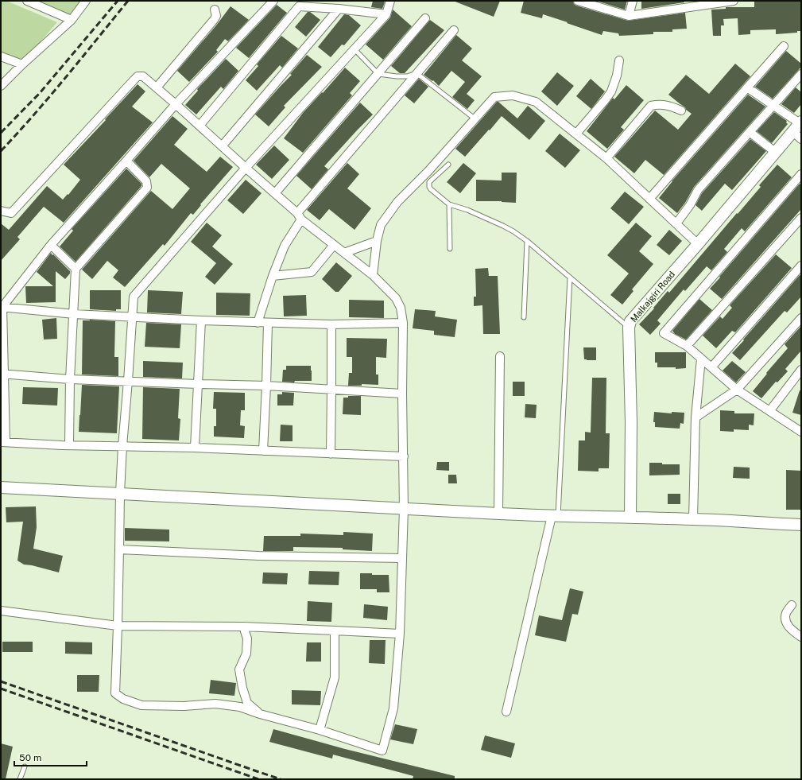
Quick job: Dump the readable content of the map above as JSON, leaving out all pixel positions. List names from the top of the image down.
{
  "streets": {
    "street": ["Malkajgiri Road"]
  },
  "scale_bar": "50 m"
}
